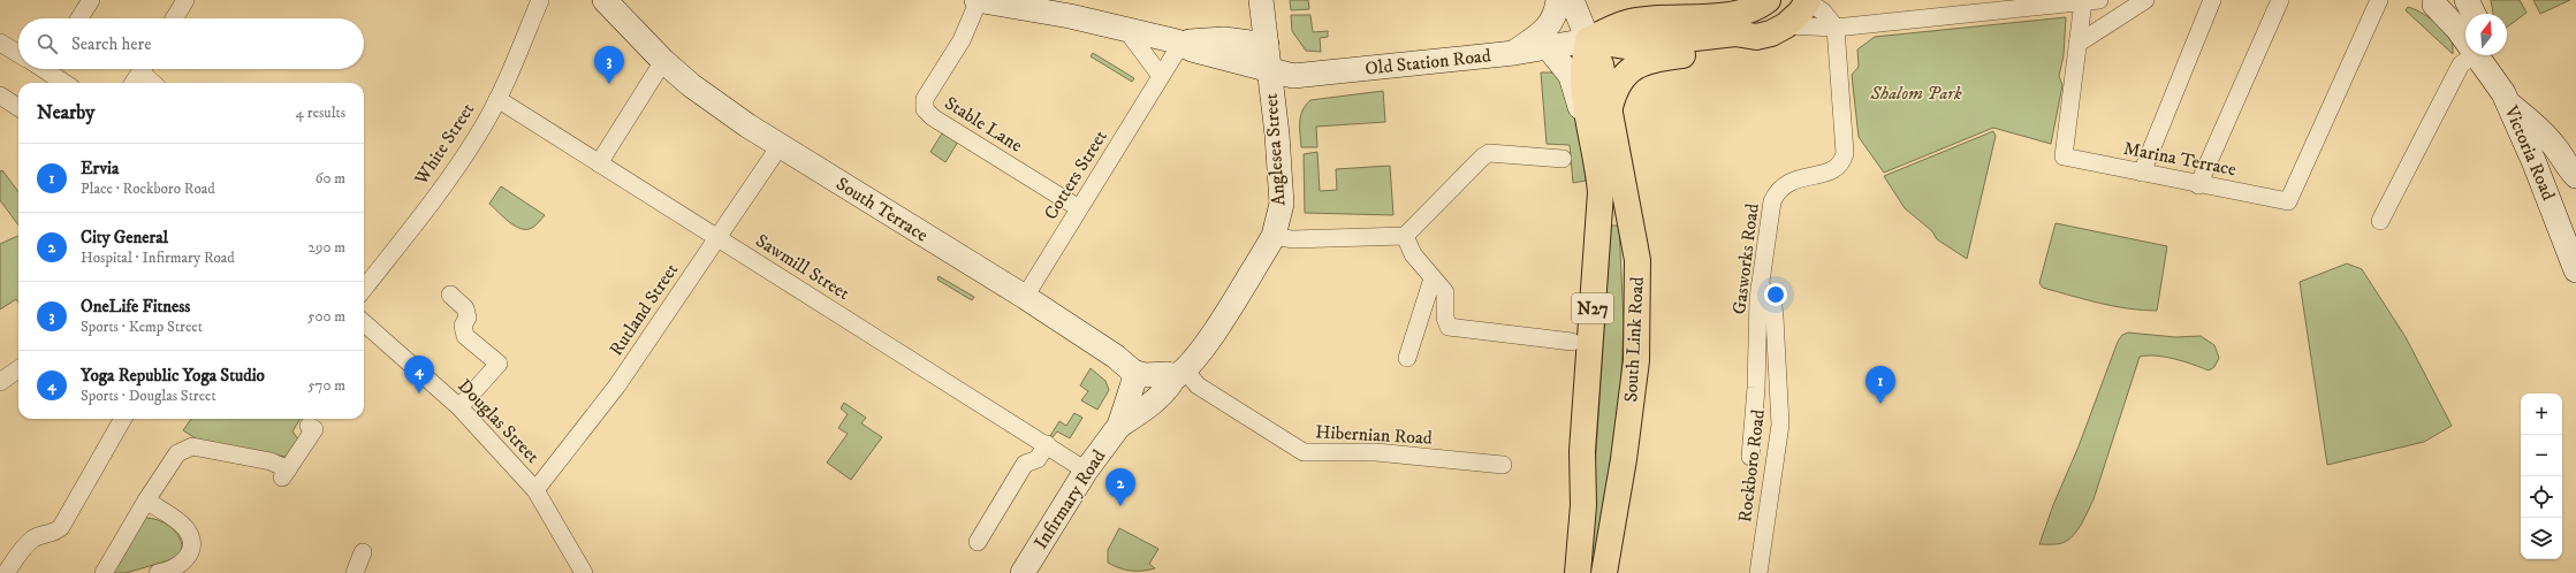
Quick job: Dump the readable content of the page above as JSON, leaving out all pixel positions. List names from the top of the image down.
{
  "streets": {
    "highway": ["N27", "South Link Road"],
    "main road": [
      "Old Station Road",
      "Anglesea Street",
      "Victoria Road",
      "South Terrace",
      "Infirmary Road"
    ],
    "street": [
      "Stable Lane",
      "White Street",
      "Marina Terrace",
      "Cotters Street",
      "Gasworks Road",
      "Sawmill Street",
      "Rutland Street",
      "Douglas Street",
      "Hibernian Road",
      "Rockboro Road"
    ]
  },
  "crossings": [
    ["Old Station Road", "Anglesea Street"],
    ["Old Station Road", "Cotters Street"],
    ["Old Station Road", "N27"],
    ["Stable Lane", "Cotters Street"],
    ["White Street", "Sawmill Street"],
    ["Anglesea Street", "Hibernian Road"],
    ["Anglesea Street", "Infirmary Road"],
    ["Cotters Street", "South Terrace"],
    ["South Terrace", "Rutland Street"],
    ["South Terrace", "Infirmary Road"],
    ["Gasworks Road", "Rockboro Road"],
    ["Sawmill Street", "Rutland Street"],
    ["Sawmill Street", "Infirmary Road"],
    ["N27", "South Link Road"],
    ["Rutland Street", "Douglas Street"],
    ["Hibernian Road", "Infirmary Road"]
  ],
  "parks": ["Shalom Park"],
  "north": "top",
  "page": {
    "search": "Search here",
    "pins": [
      "3",
      "4",
      "1",
      "2"
    ],
    "heading": ["Nearby", "4 results"],
    "list": [
      {
        "mark": "1",
        "name": "Ervia",
        "note": "Place · Rockboro Road",
        "value": "60 m"
      },
      {
        "mark": "2",
        "name": "City General",
        "note": "Hospital · Infirmary Road",
        "value": "290 m"
      },
      {
        "mark": "3",
        "name": "OneLife Fitness",
        "note": "Sports · Kemp Street",
        "value": "500 m"
      },
      {
        "mark": "4",
        "name": "Yoga Republic Yoga Studio",
        "note": "Sports · Douglas Street",
        "value": "570 m"
      }
    ],
    "map_buttons": ["+", "−"]
  }
}
